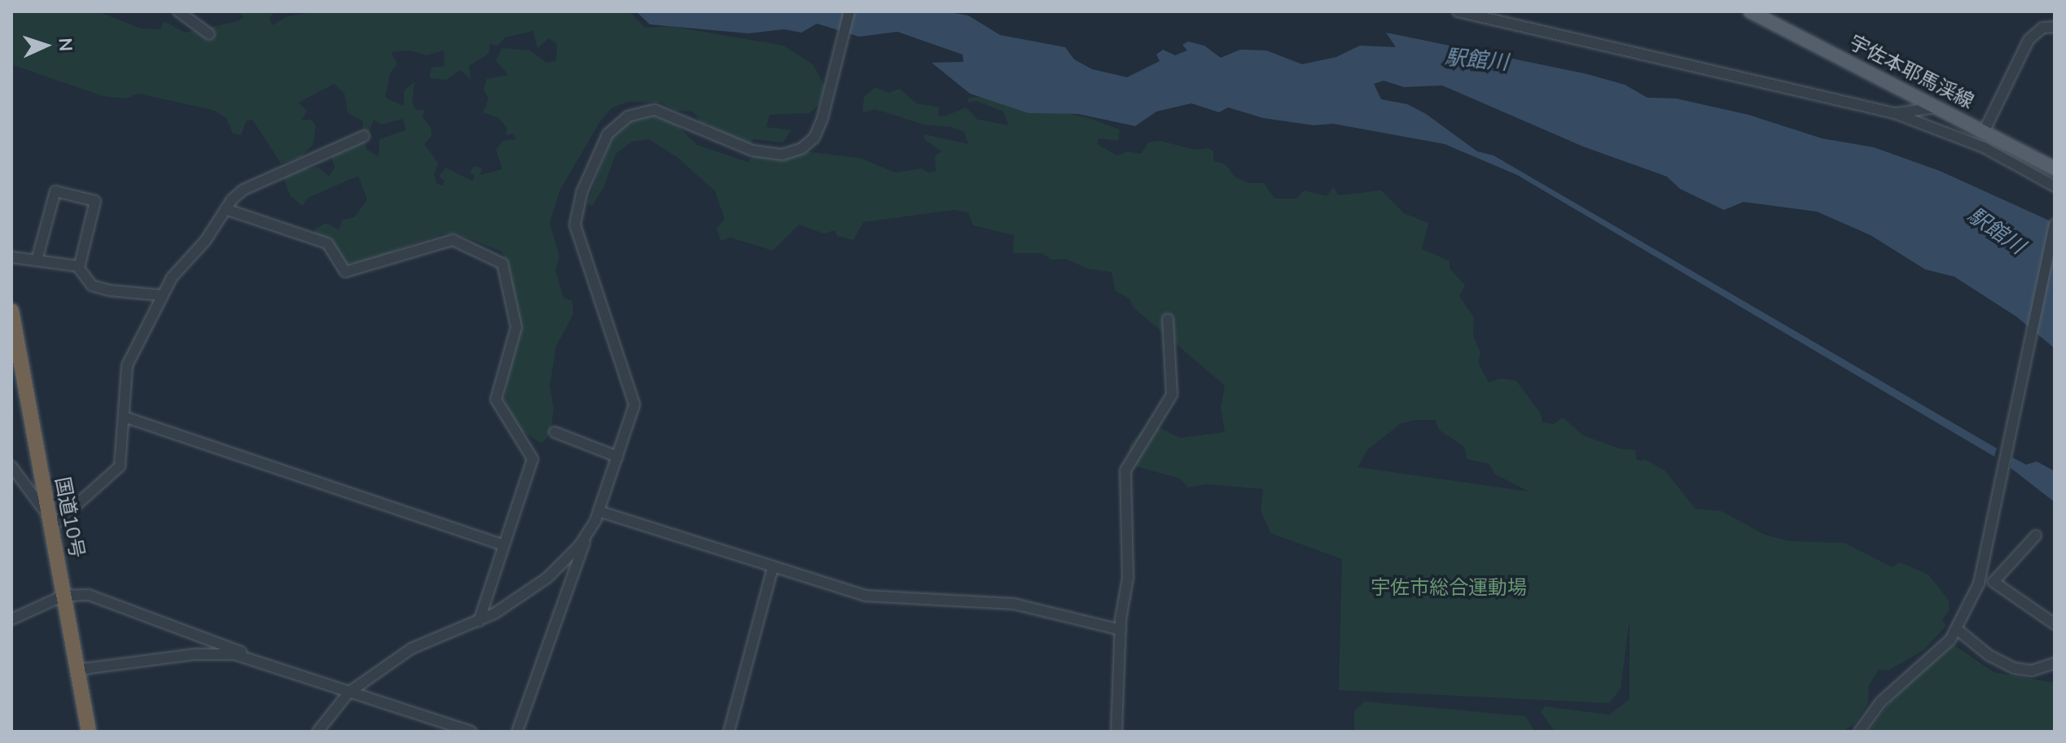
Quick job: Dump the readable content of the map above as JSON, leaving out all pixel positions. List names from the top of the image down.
{
  "streets": {
    "highway": ["国道10号"],
    "main road": ["宇佐本耶馬渓線"]
  },
  "water": ["駅館川"],
  "parks": ["宇佐市総合運動場"],
  "north": "right"
}
